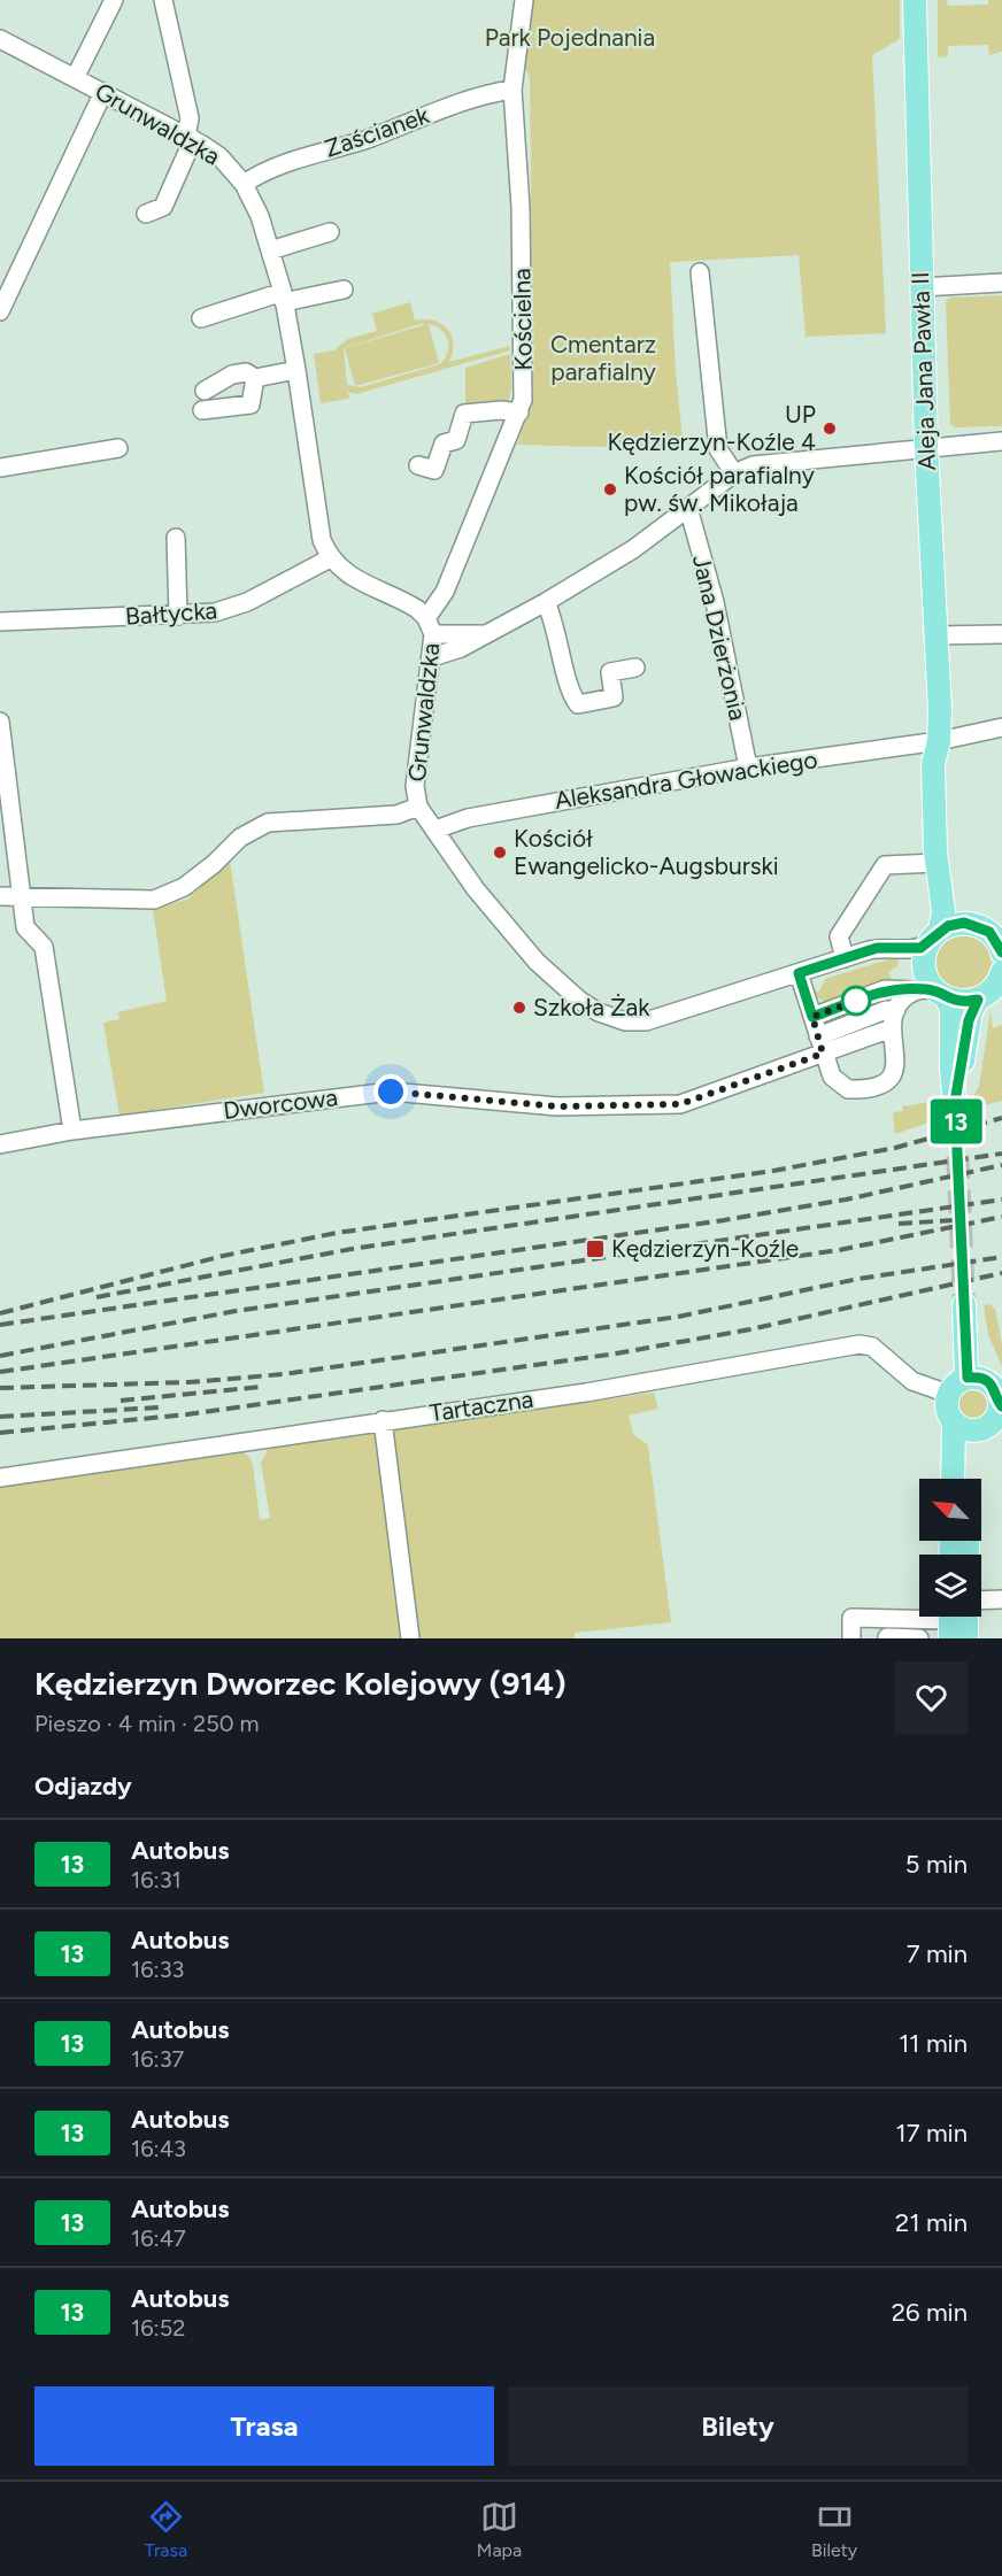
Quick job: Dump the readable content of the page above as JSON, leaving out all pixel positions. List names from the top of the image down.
{
  "streets": {
    "main road": ["Aleja Jana Pawła II"],
    "street": [
      "Grunwaldzka",
      "Zaścianek",
      "Kościelna",
      "Bałtycka",
      "Jana Dzierżonia",
      "Aleksandra Głowackiego",
      "Dworcowa",
      "Tartaczna"
    ]
  },
  "crossings": [
    ["Grunwaldzka", "Zaścianek"],
    ["Grunwaldzka", "Kościelna"],
    ["Grunwaldzka", "Aleja Jana Pawła II"],
    ["Grunwaldzka", "Bałtycka"],
    ["Grunwaldzka", "Aleksandra Głowackiego"],
    ["Zaścianek", "Kościelna"],
    ["Aleja Jana Pawła II", "Aleksandra Głowackiego"],
    ["Jana Dzierżonia", "Aleksandra Głowackiego"]
  ],
  "parks": ["Park Pojednania", "Cmentarz parafialny"],
  "places": {
    "other": [
      "UP Kędzierzyn-Koźle 4",
      "Kościół parafialny pw. św. Mikołaja",
      "Kościół Ewangelicko-Augsburski",
      "Szkoła Żak"
    ],
    "transit": ["Kędzierzyn-Koźle"]
  },
  "lines": ["bus line 13"],
  "north": "top left",
  "page": {
    "on_map": "13",
    "heading": [
      ["Kędzierzyn Dworzec Kolejowy (914)", "Pieszo · 4 min · 250 m"],
      "Odjazdy"
    ],
    "list": [
      {
        "mark": "13",
        "name": "Autobus",
        "note": "16:31",
        "value": "5 min"
      },
      {
        "mark": "13",
        "name": "Autobus",
        "note": "16:33",
        "value": "7 min"
      },
      {
        "mark": "13",
        "name": "Autobus",
        "note": "16:37",
        "value": "11 min"
      },
      {
        "mark": "13",
        "name": "Autobus",
        "note": "16:43",
        "value": "17 min"
      },
      {
        "mark": "13",
        "name": "Autobus",
        "note": "16:47",
        "value": "21 min"
      },
      {
        "mark": "13",
        "name": "Autobus",
        "note": "16:52",
        "value": "26 min"
      }
    ],
    "buttons": ["Trasa", "Bilety"],
    "tabs": ["Trasa", "Mapa", "Bilety"]
  }
}
